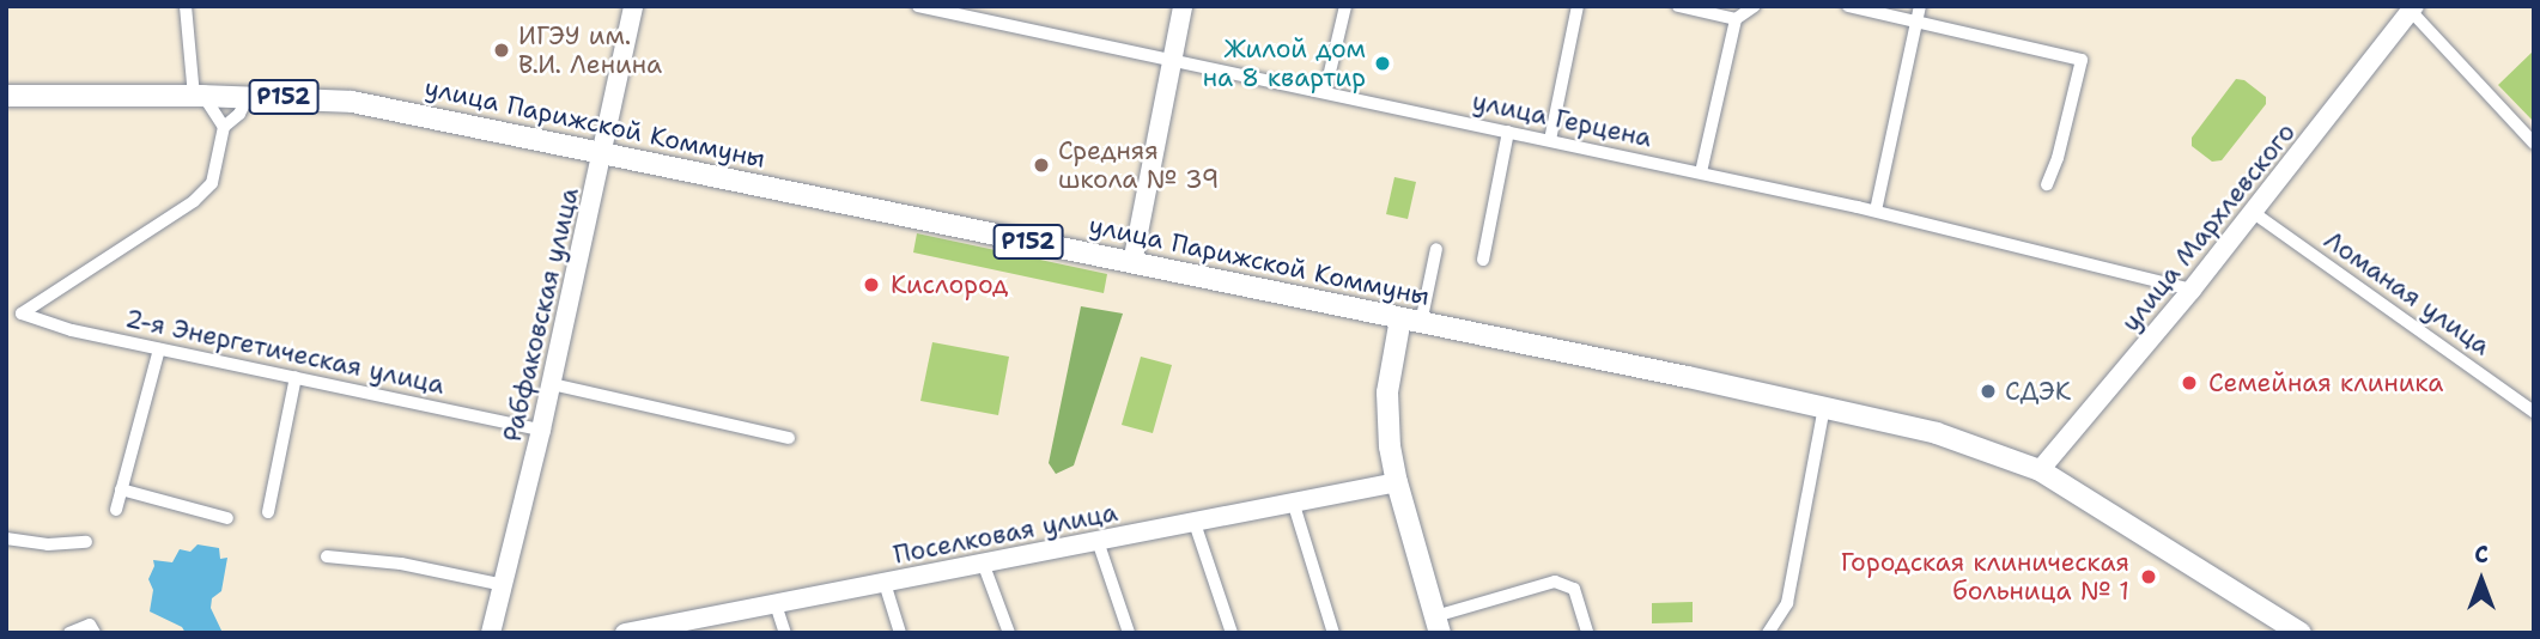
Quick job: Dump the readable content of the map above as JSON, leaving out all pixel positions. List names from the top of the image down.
{
  "streets": {
    "main road": ["Р152", "улица Парижской Коммуны"],
    "street": [
      "улица Герцена",
      "улица Мархлевского",
      "Ломаная улица",
      "Рабфаковская улица",
      "2-я Энергетическая улица",
      "Поселковая улица"
    ]
  },
  "crossings": [
    ["улица Герцена", "улица Мархлевского"],
    ["улица Парижской Коммуны", "улица Мархлевского"],
    ["улица Парижской Коммуны", "Рабфаковская улица"],
    ["улица Мархлевского", "Ломаная улица"],
    ["Рабфаковская улица", "2-я Энергетическая улица"]
  ],
  "places": [
    "ИГЭУ им. В.И. Ленина",
    "Жилой дом на 8 квартир",
    "Средняя школа № 39",
    "Кислород",
    "Семейная клиника",
    "СДЭК",
    "Городская клиническая больница № 1"
  ],
  "north": "top"
}
